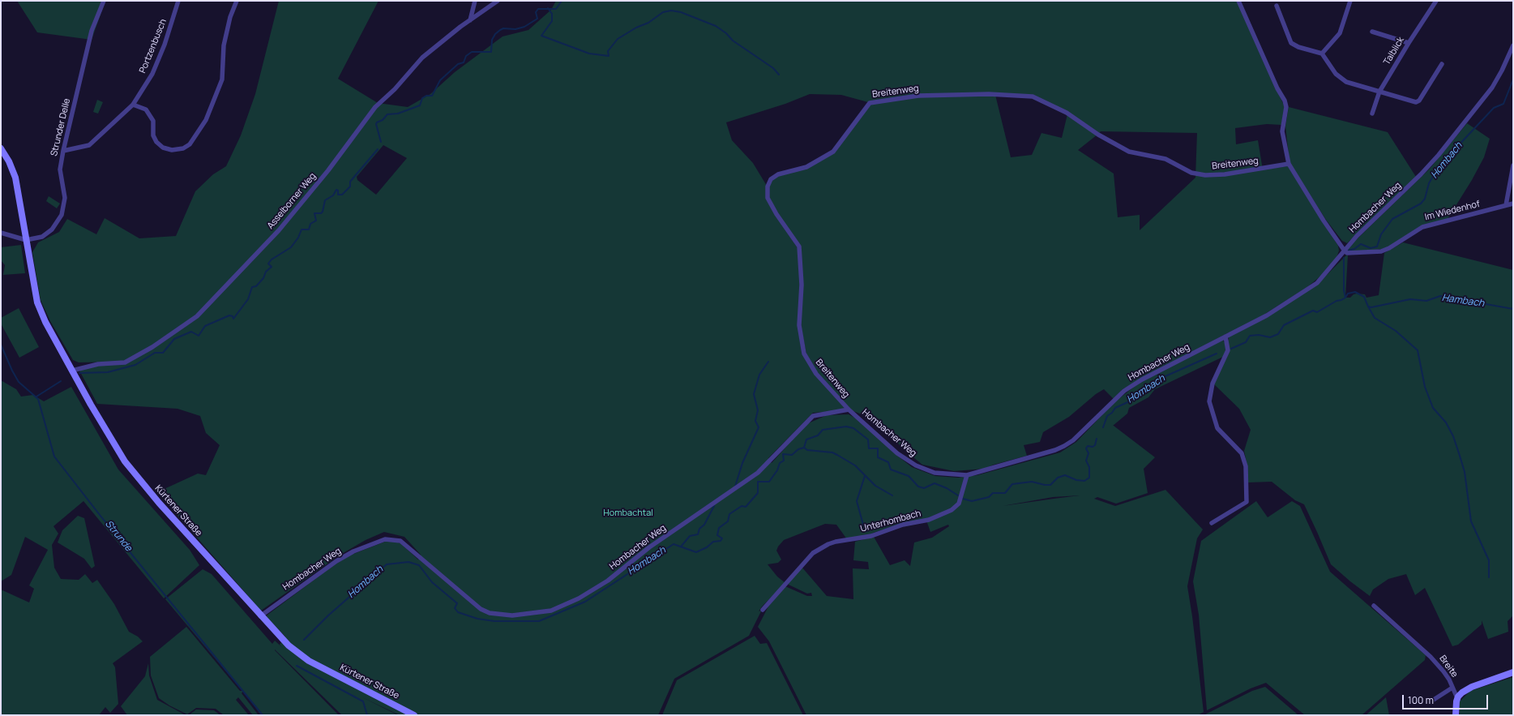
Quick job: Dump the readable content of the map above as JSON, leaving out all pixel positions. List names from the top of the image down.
{
  "streets": {
    "main road": ["Kürtener Straße"],
    "street": [
      "Portzenbusch",
      "Talblick",
      "Breitenweg",
      "Strunder Delle",
      "Asselborner Weg",
      "Hombacher Weg",
      "Im Wiedenhof",
      "Unterhombach",
      "Breite"
    ]
  },
  "crossings": [
    ["Portzenbusch", "Strunder Delle"],
    ["Breitenweg", "Hombacher Weg"],
    ["Strunder Delle", "Kürtener Straße"],
    ["Asselborner Weg", "Kürtener Straße"],
    ["Hombacher Weg", "Im Wiedenhof"],
    ["Hombacher Weg", "Kürtener Straße"],
    ["Hombacher Weg", "Unterhombach"]
  ],
  "water": ["Hombach", "Hambach", "Strunde"],
  "parks": ["Hombachtal"],
  "scale_bar": "100 m"
}
